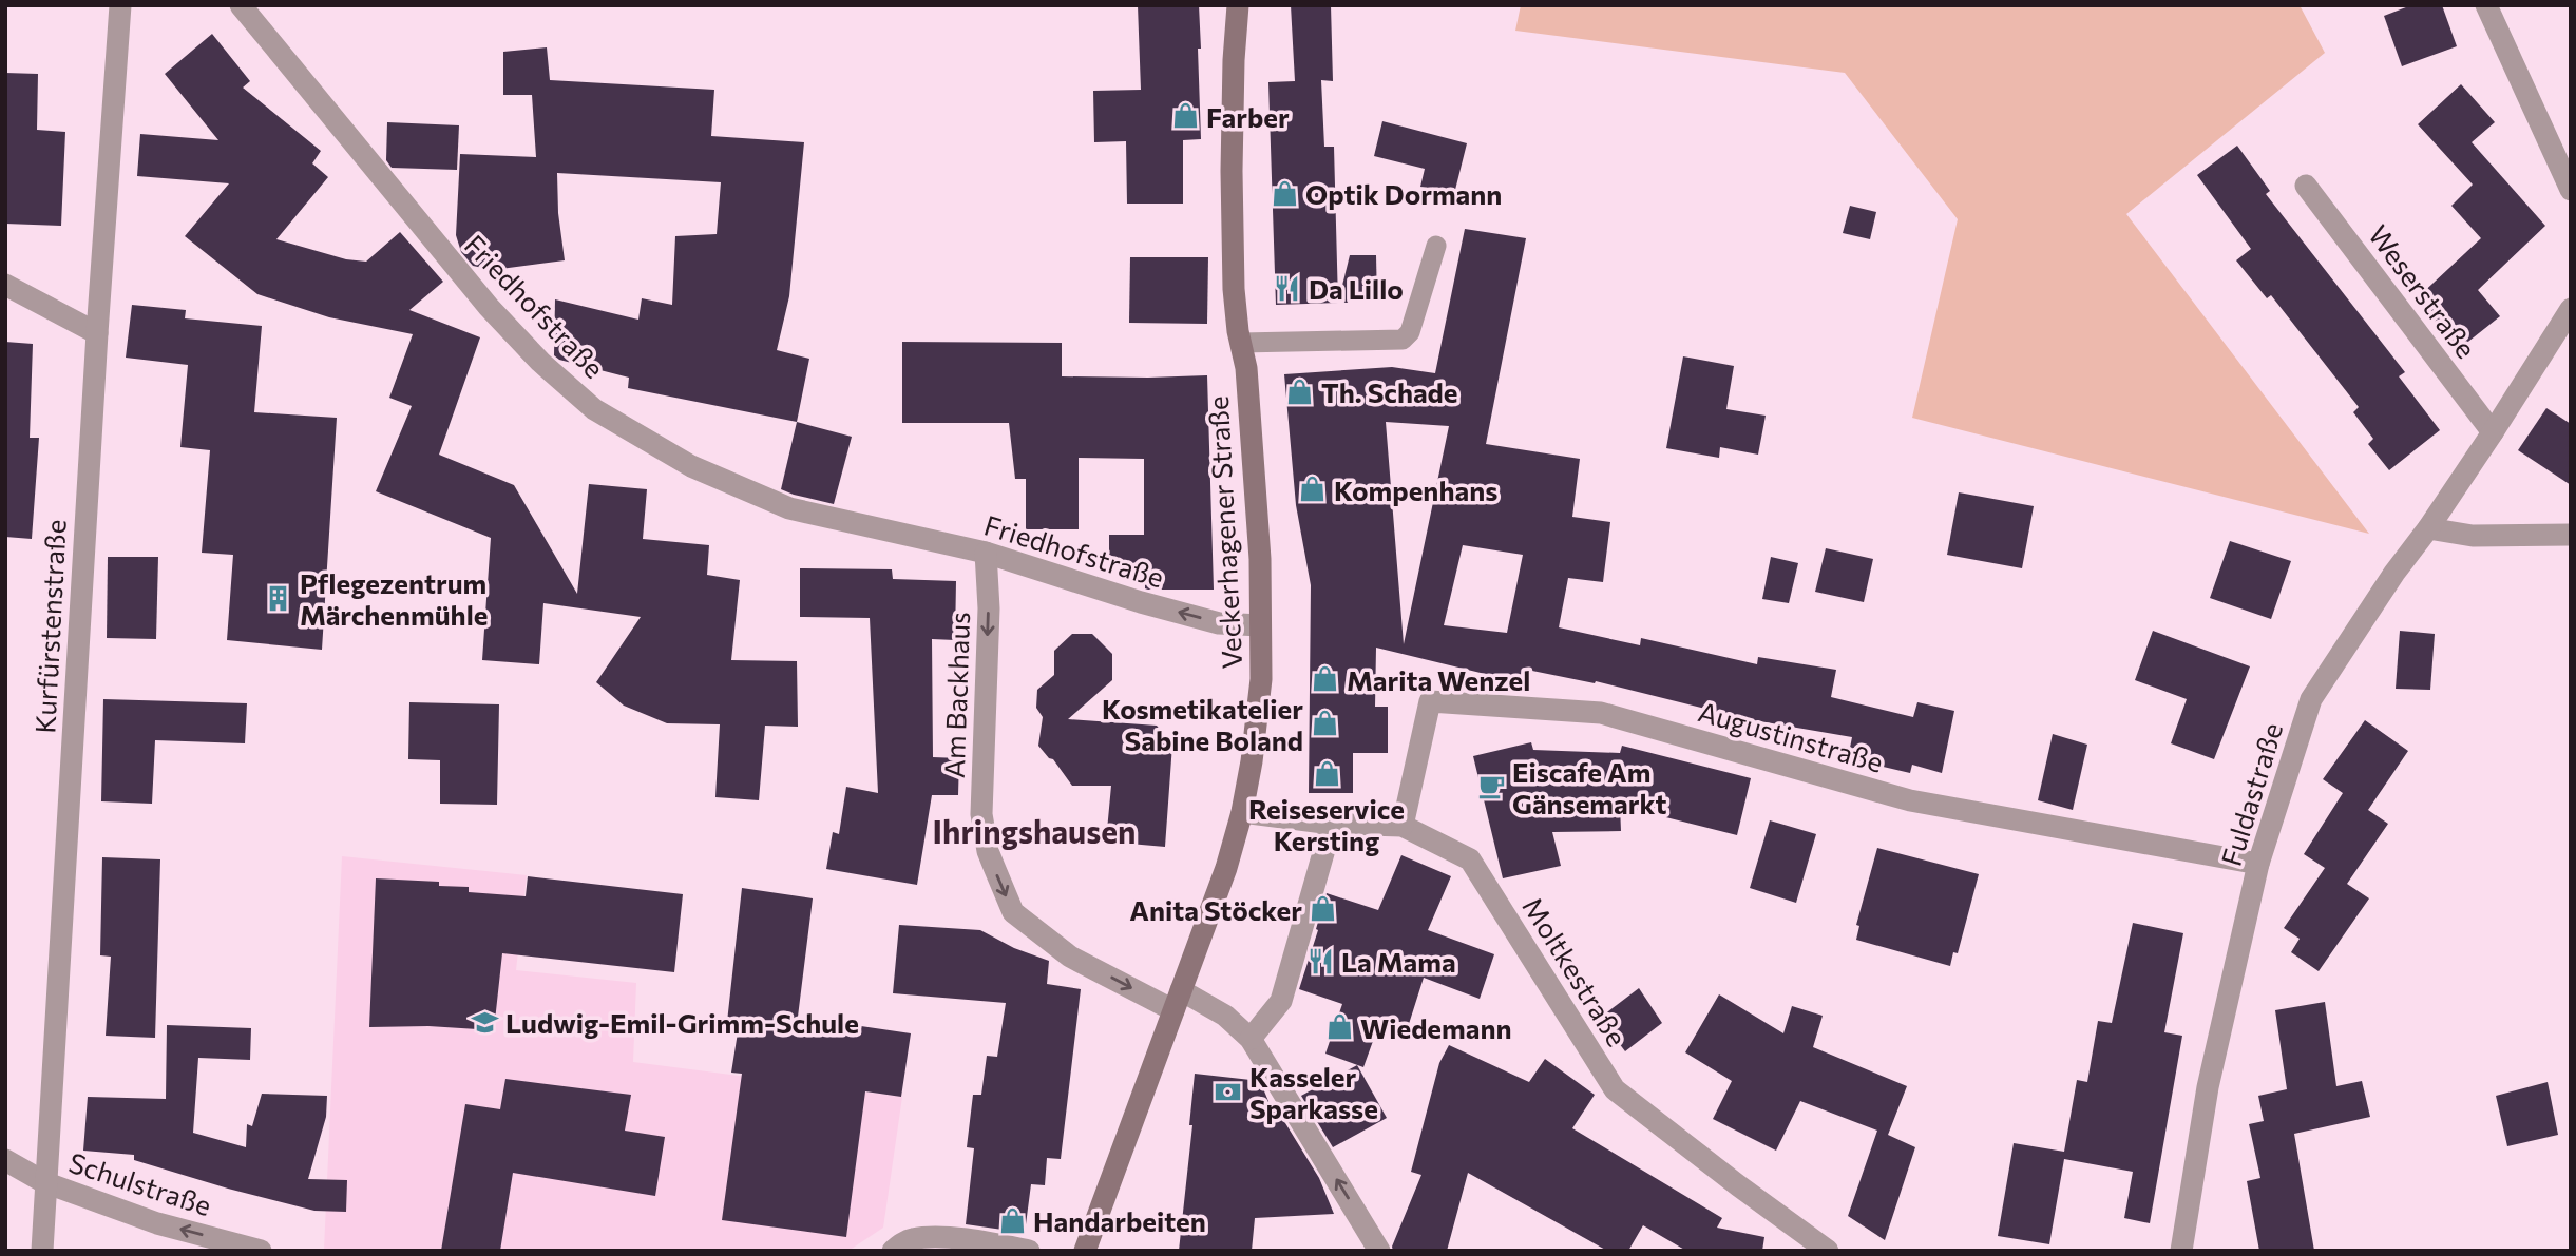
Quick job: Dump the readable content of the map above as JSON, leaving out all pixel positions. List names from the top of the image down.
{
  "streets": {
    "street": [
      "Weserstraße",
      "Friedhofstraße",
      "Veckerhagener Straße",
      "Kurfürstenstraße",
      "Am Backhaus",
      "Augustinstraße",
      "Fuldastraße",
      "Moltkestraße",
      "Schulstraße"
    ]
  },
  "crossings": [
    ["Friedhofstraße", "Veckerhagener Straße"],
    ["Friedhofstraße", "Am Backhaus"],
    ["Veckerhagener Straße", "Am Backhaus"],
    ["Veckerhagener Straße", "Moltkestraße"],
    ["Kurfürstenstraße", "Schulstraße"],
    ["Augustinstraße", "Fuldastraße"],
    ["Augustinstraße", "Moltkestraße"]
  ],
  "one_way": ["Schulstraße"],
  "districts": ["Ihringshausen"],
  "places": {
    "shop": [
      "Farber",
      "Optik Dormann",
      "Th. Schade",
      "Kompenhans",
      "Marita Wenzel",
      "Kosmetikatelier Sabine Boland",
      "Reiseservice Kersting",
      "Anita Stöcker",
      "Wiedemann",
      "Handarbeiten"
    ],
    "restaurant": ["Da Lillo", "La Mama"],
    "building": ["Pflegezentrum Märchenmühle"],
    "cafe": ["Eiscafe Am Gänsemarkt"],
    "school or university": ["Ludwig-Emil-Grimm-Schule"],
    "bank": ["Kasseler Sparkasse"]
  }
}
